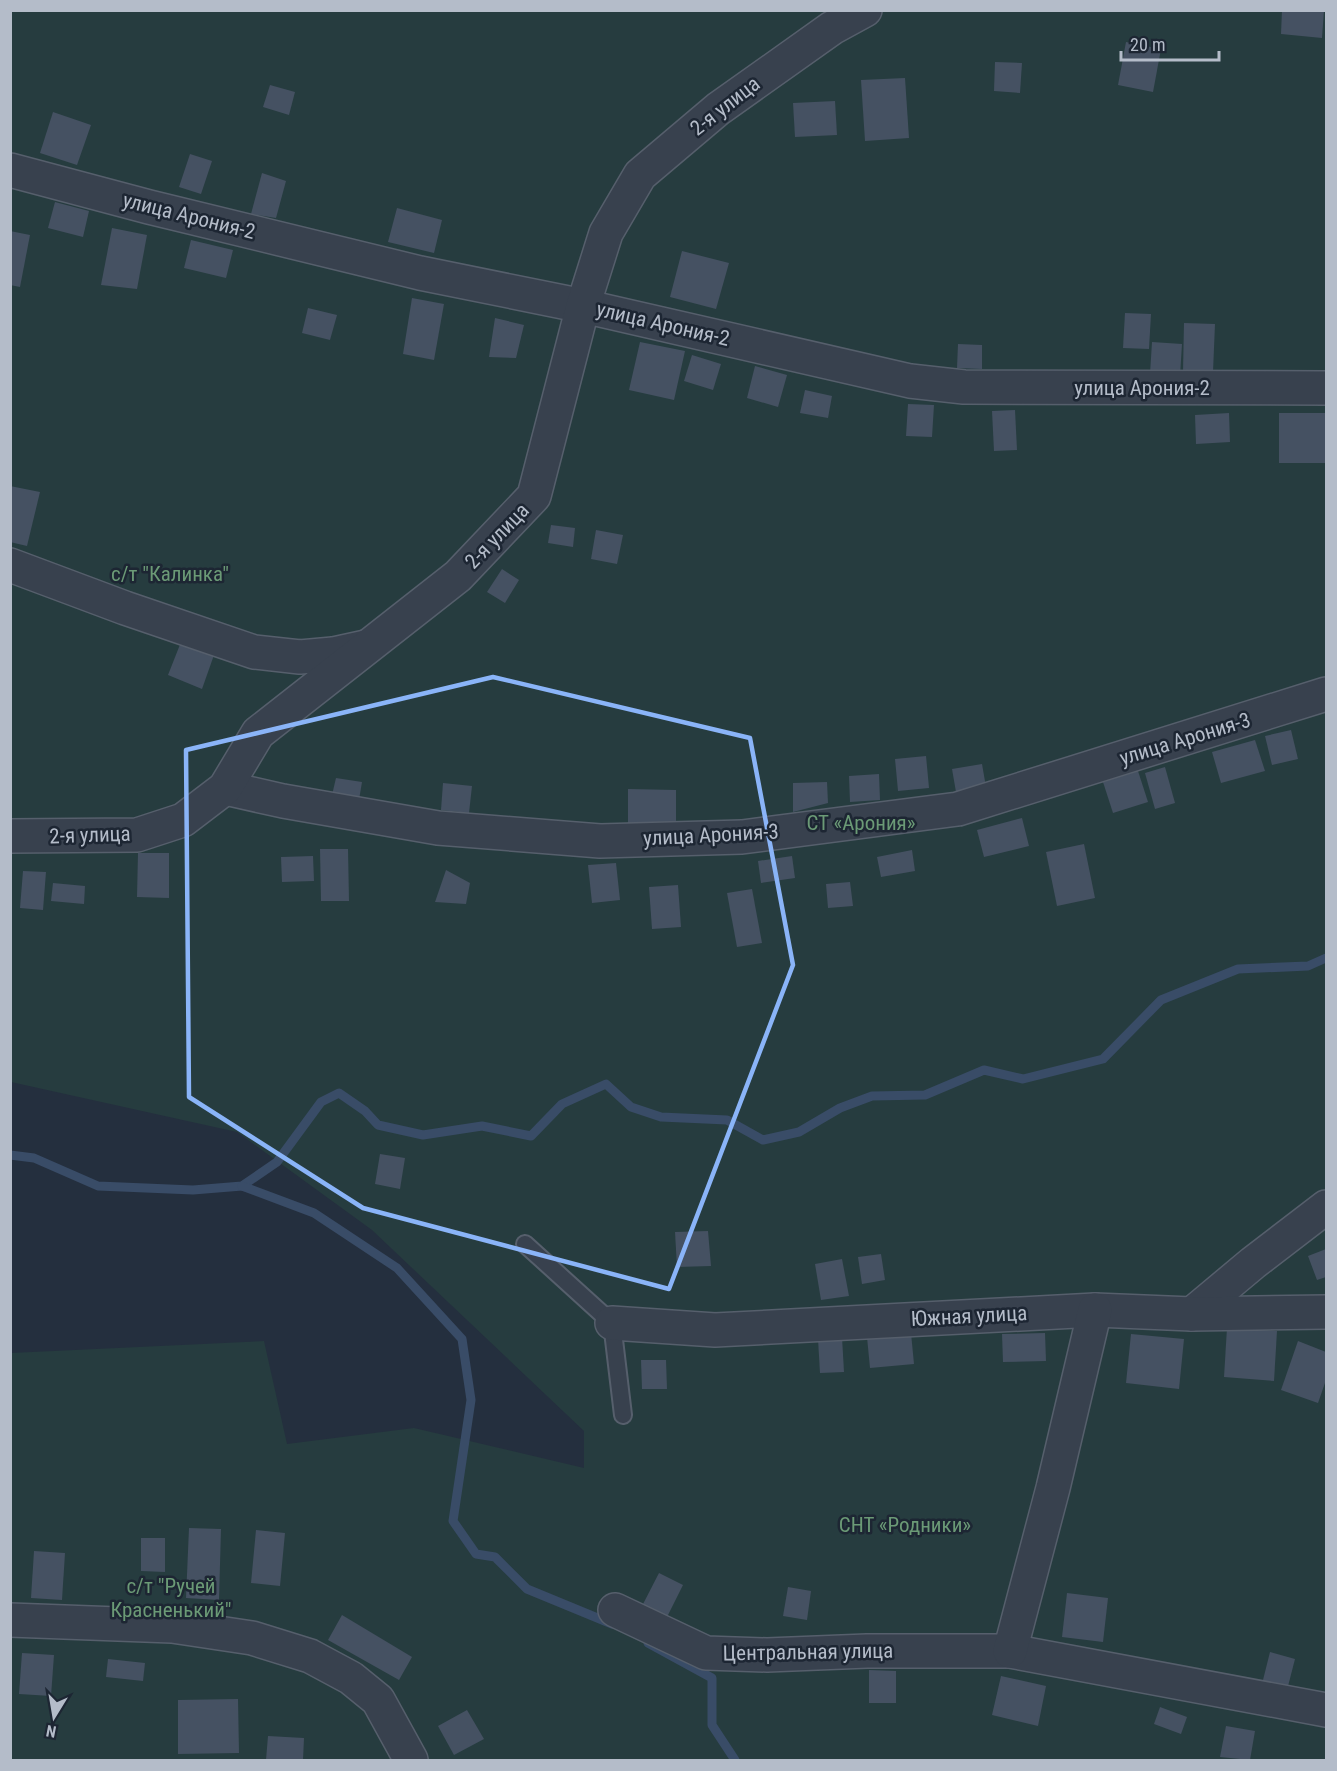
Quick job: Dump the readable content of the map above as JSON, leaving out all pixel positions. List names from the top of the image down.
{
  "streets": {
    "street": [
      "2-я улица",
      "улица Арония-2",
      "улица Арония-3",
      "Южная улица",
      "Центральная улица"
    ]
  },
  "crossings": [
    ["2-я улица", "улица Арония-2"],
    ["2-я улица", "улица Арония-3"]
  ],
  "parks": [
    "с/т \"Калинка\"",
    "СТ «Арония»",
    "СНТ «Родники»",
    "с/т \"Ручей Красненький\""
  ],
  "scale_bar": "20 m",
  "north": "bottom"
}
